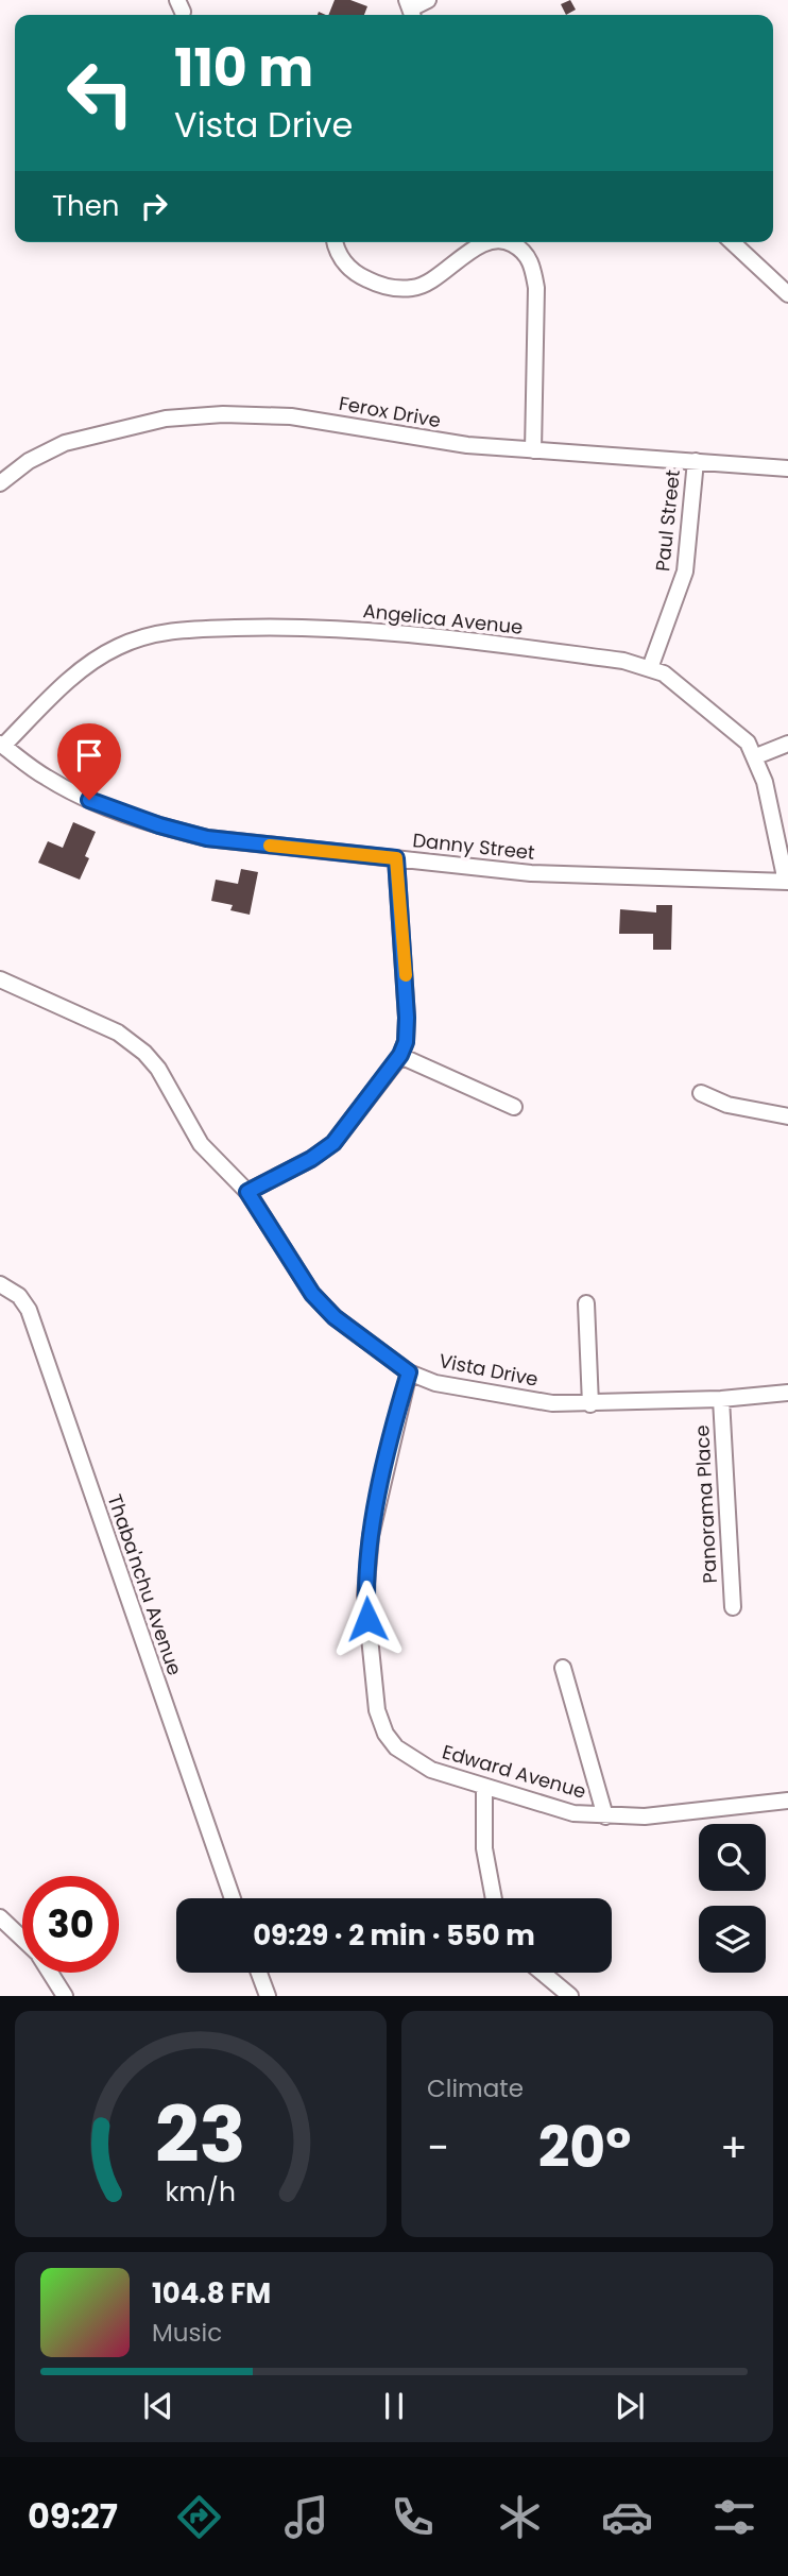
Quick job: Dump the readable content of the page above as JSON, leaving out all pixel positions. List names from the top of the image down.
{
  "streets": {
    "street": [
      "Ferox Drive",
      "Paul Street",
      "Angelica Avenue",
      "Danny Street",
      "Vista Drive",
      "Panorama Place",
      "Thaba'nchu Avenue",
      "Edward Avenue"
    ]
  },
  "crossings": [
    ["Ferox Drive", "Paul Street"],
    ["Paul Street", "Angelica Avenue"],
    ["Angelica Avenue", "Danny Street"],
    ["Vista Drive", "Panorama Place"],
    ["Vista Drive", "Edward Avenue"]
  ],
  "page": {
    "turn": ["110 m", "Vista Drive"],
    "then": "Then",
    "limit": "30",
    "trip": "09:29 · 2 min · 550 m",
    "tile": "Climate",
    "heat": ["−", "20°", "+"],
    "song": ["104.8 FM", "Music"],
    "tabs": "09:27",
    "gauge": ["23", "km/h"]
  }
}
